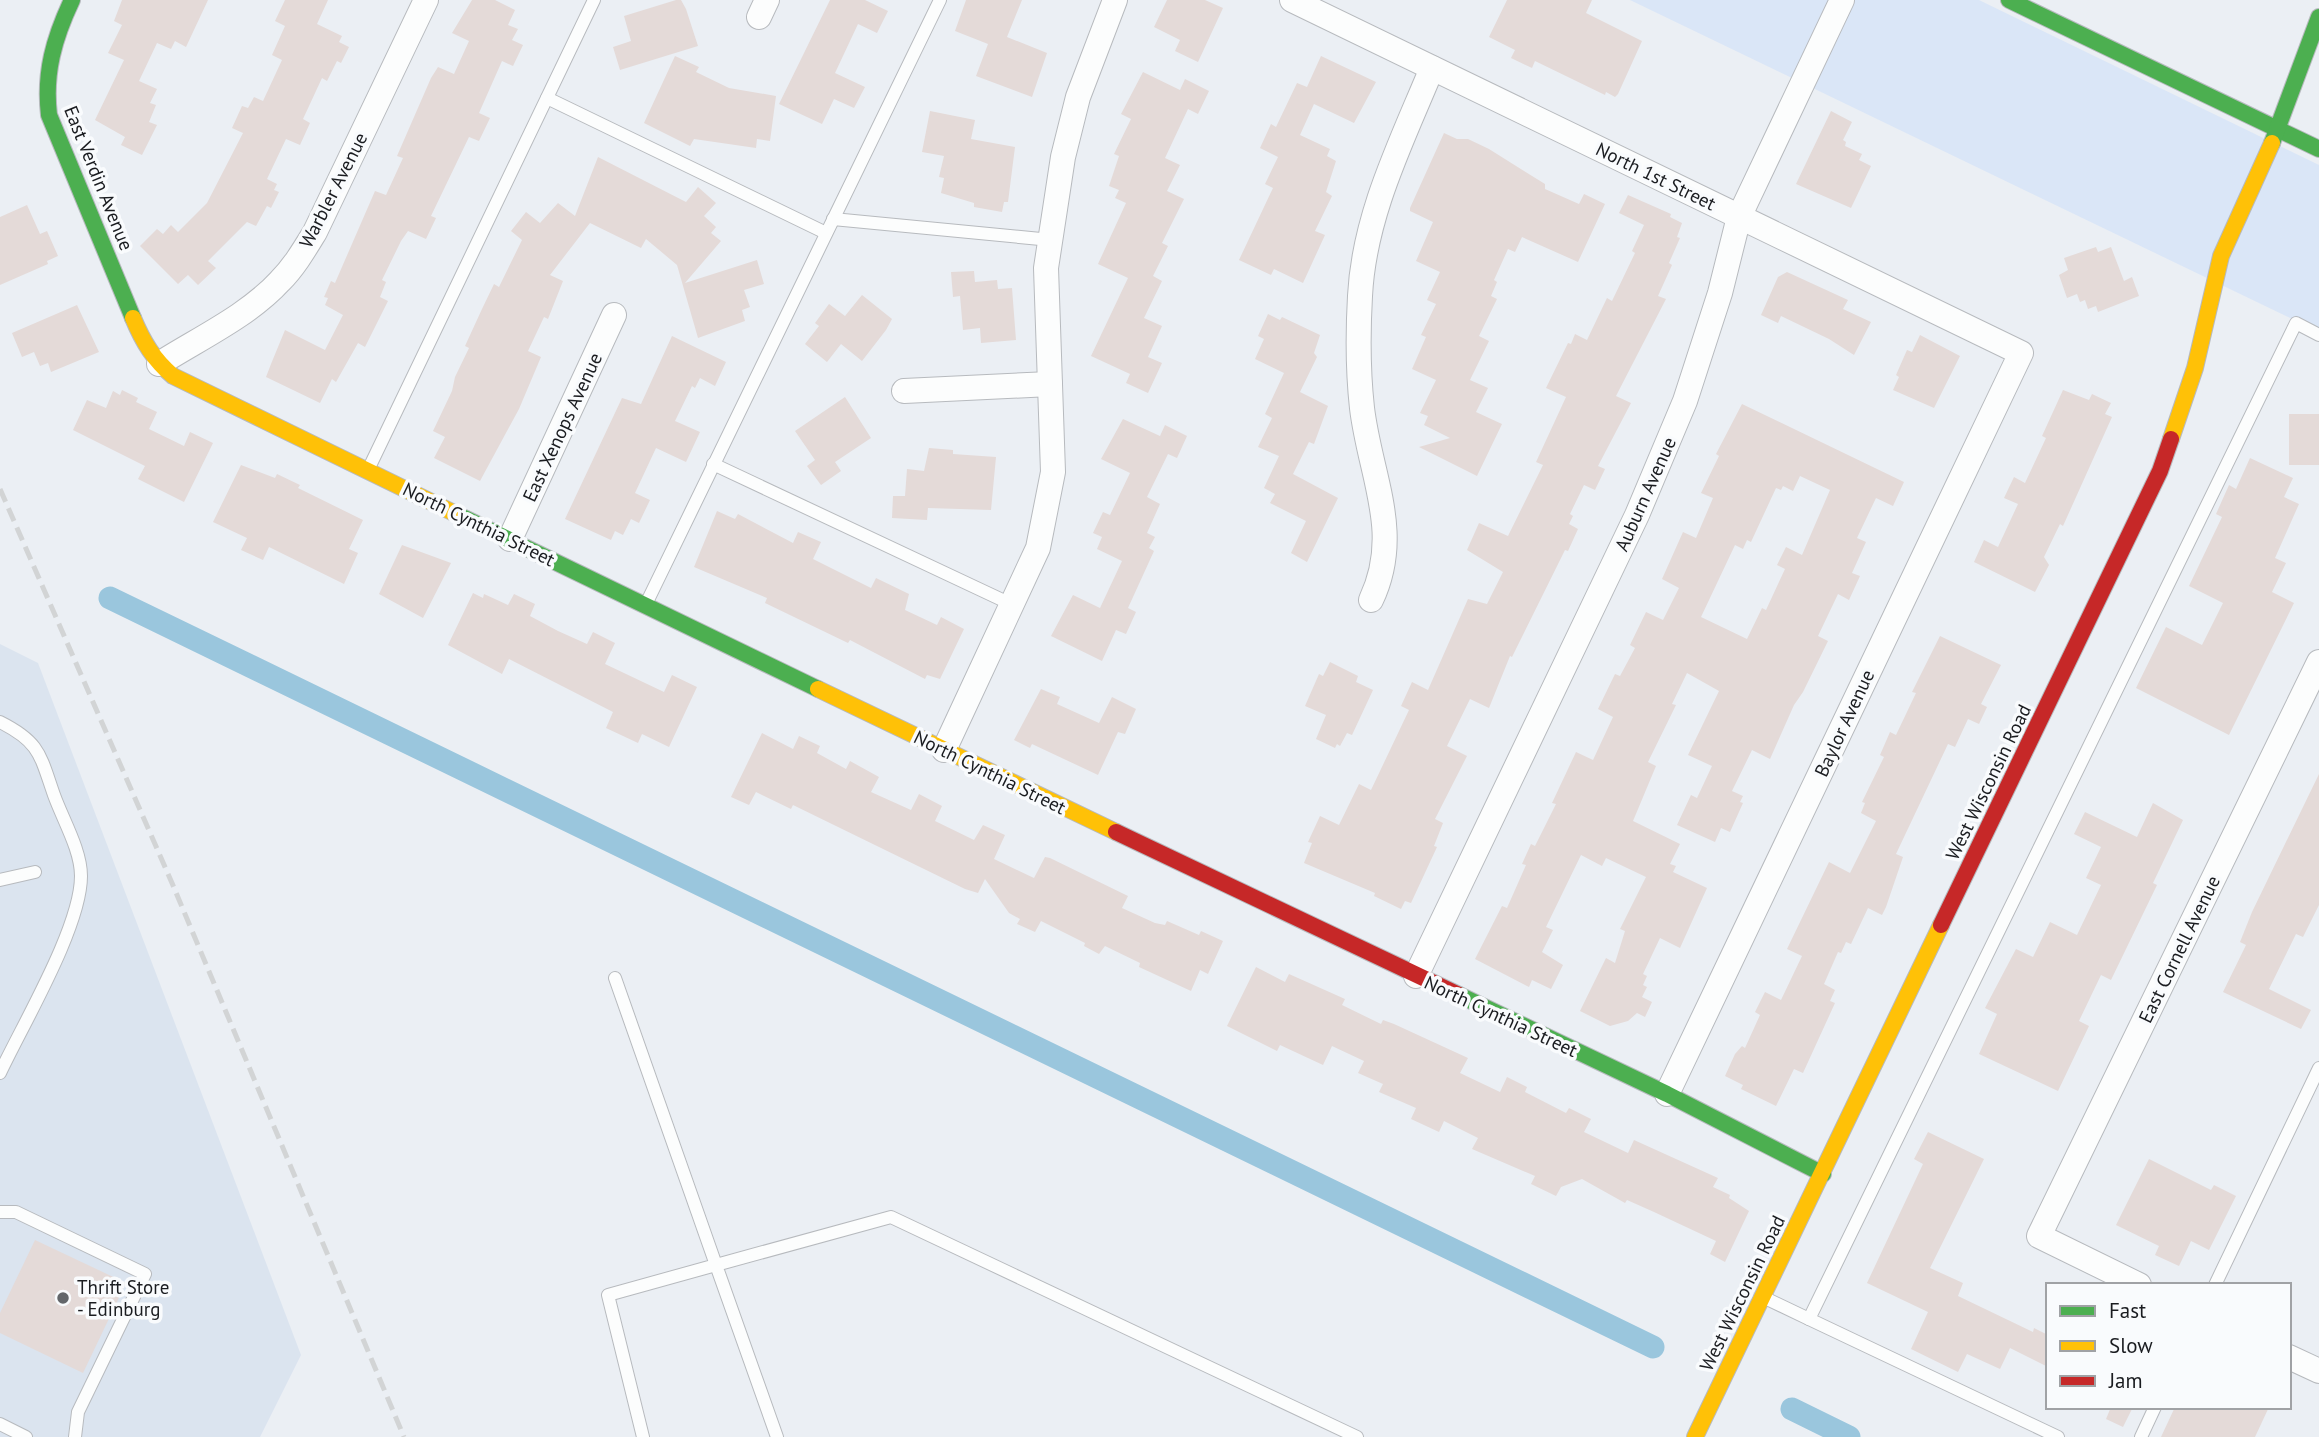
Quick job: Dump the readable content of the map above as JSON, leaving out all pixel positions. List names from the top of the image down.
{
  "streets": {
    "street": [
      "North 1st Street",
      "East Verdin Avenue",
      "Warbler Avenue",
      "East Xenops Avenue",
      "Auburn Avenue",
      "North Cynthia Street",
      "Baylor Avenue",
      "West Wisconsin Road",
      "East Cornell Avenue"
    ]
  },
  "crossings": [
    ["North 1st Street", "Auburn Avenue"],
    ["North 1st Street", "Baylor Avenue"],
    ["East Verdin Avenue", "Warbler Avenue"],
    ["East Verdin Avenue", "North Cynthia Street"],
    ["Warbler Avenue", "North Cynthia Street"],
    ["East Xenops Avenue", "North Cynthia Street"],
    ["Auburn Avenue", "North Cynthia Street"],
    ["North Cynthia Street", "Baylor Avenue"],
    ["North Cynthia Street", "West Wisconsin Road"]
  ],
  "places": ["Thrift Store - Edinburg"],
  "legend": ["Fast", "Slow", "Jam"]
}
